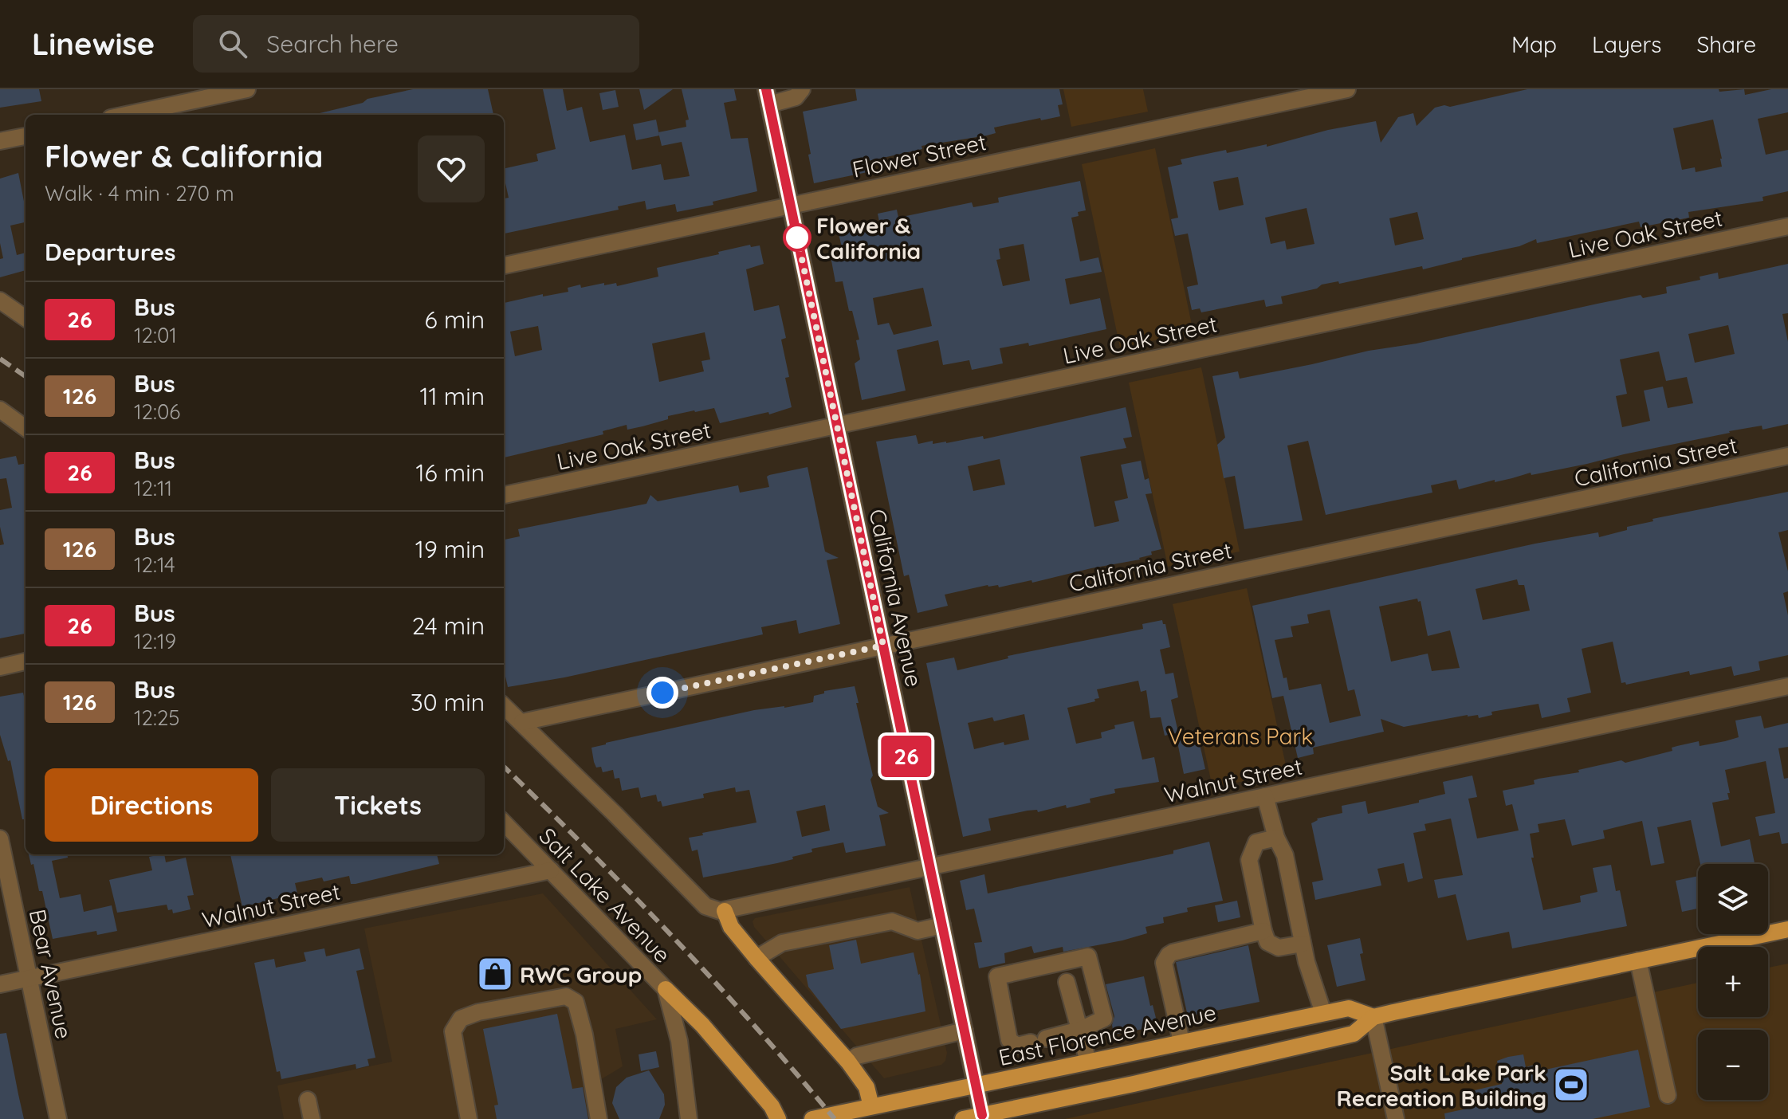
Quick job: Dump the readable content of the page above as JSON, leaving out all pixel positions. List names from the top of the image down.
{
  "streets": {
    "main road": ["East Florence Avenue"],
    "street": [
      "Flower Street",
      "Live Oak Street",
      "California Street",
      "California Avenue",
      "Walnut Street",
      "Salt Lake Avenue",
      "Bear Avenue"
    ]
  },
  "crossings": [
    ["Flower Street", "California Avenue"],
    ["Live Oak Street", "California Avenue"],
    ["California Street", "California Avenue"],
    ["California Avenue", "Walnut Street"],
    ["California Avenue", "East Florence Avenue"],
    ["Walnut Street", "Salt Lake Avenue"],
    ["Walnut Street", "Bear Avenue"]
  ],
  "parks": ["Veterans Park"],
  "places": {
    "other": ["Flower & California"],
    "shop": ["RWC Group"],
    "sports": ["Salt Lake Park Recreation Building"]
  },
  "lines": ["bus line 26"],
  "page": {
    "header": "Linewise",
    "search": "Search here",
    "nav": ["Map", "Layers", "Share"],
    "on_map": "26",
    "heading": [
      ["Flower & California", "Walk · 4 min · 270 m"],
      "Departures"
    ],
    "list": [
      {
        "mark": "26",
        "name": "Bus",
        "note": "12:01",
        "value": "6 min"
      },
      {
        "mark": "126",
        "name": "Bus",
        "note": "12:06",
        "value": "11 min"
      },
      {
        "mark": "26",
        "name": "Bus",
        "note": "12:11",
        "value": "16 min"
      },
      {
        "mark": "126",
        "name": "Bus",
        "note": "12:14",
        "value": "19 min"
      },
      {
        "mark": "26",
        "name": "Bus",
        "note": "12:19",
        "value": "24 min"
      },
      {
        "mark": "126",
        "name": "Bus",
        "note": "12:25",
        "value": "30 min"
      }
    ],
    "buttons": ["Directions", "Tickets"],
    "map_buttons": ["+", "−"]
  }
}
